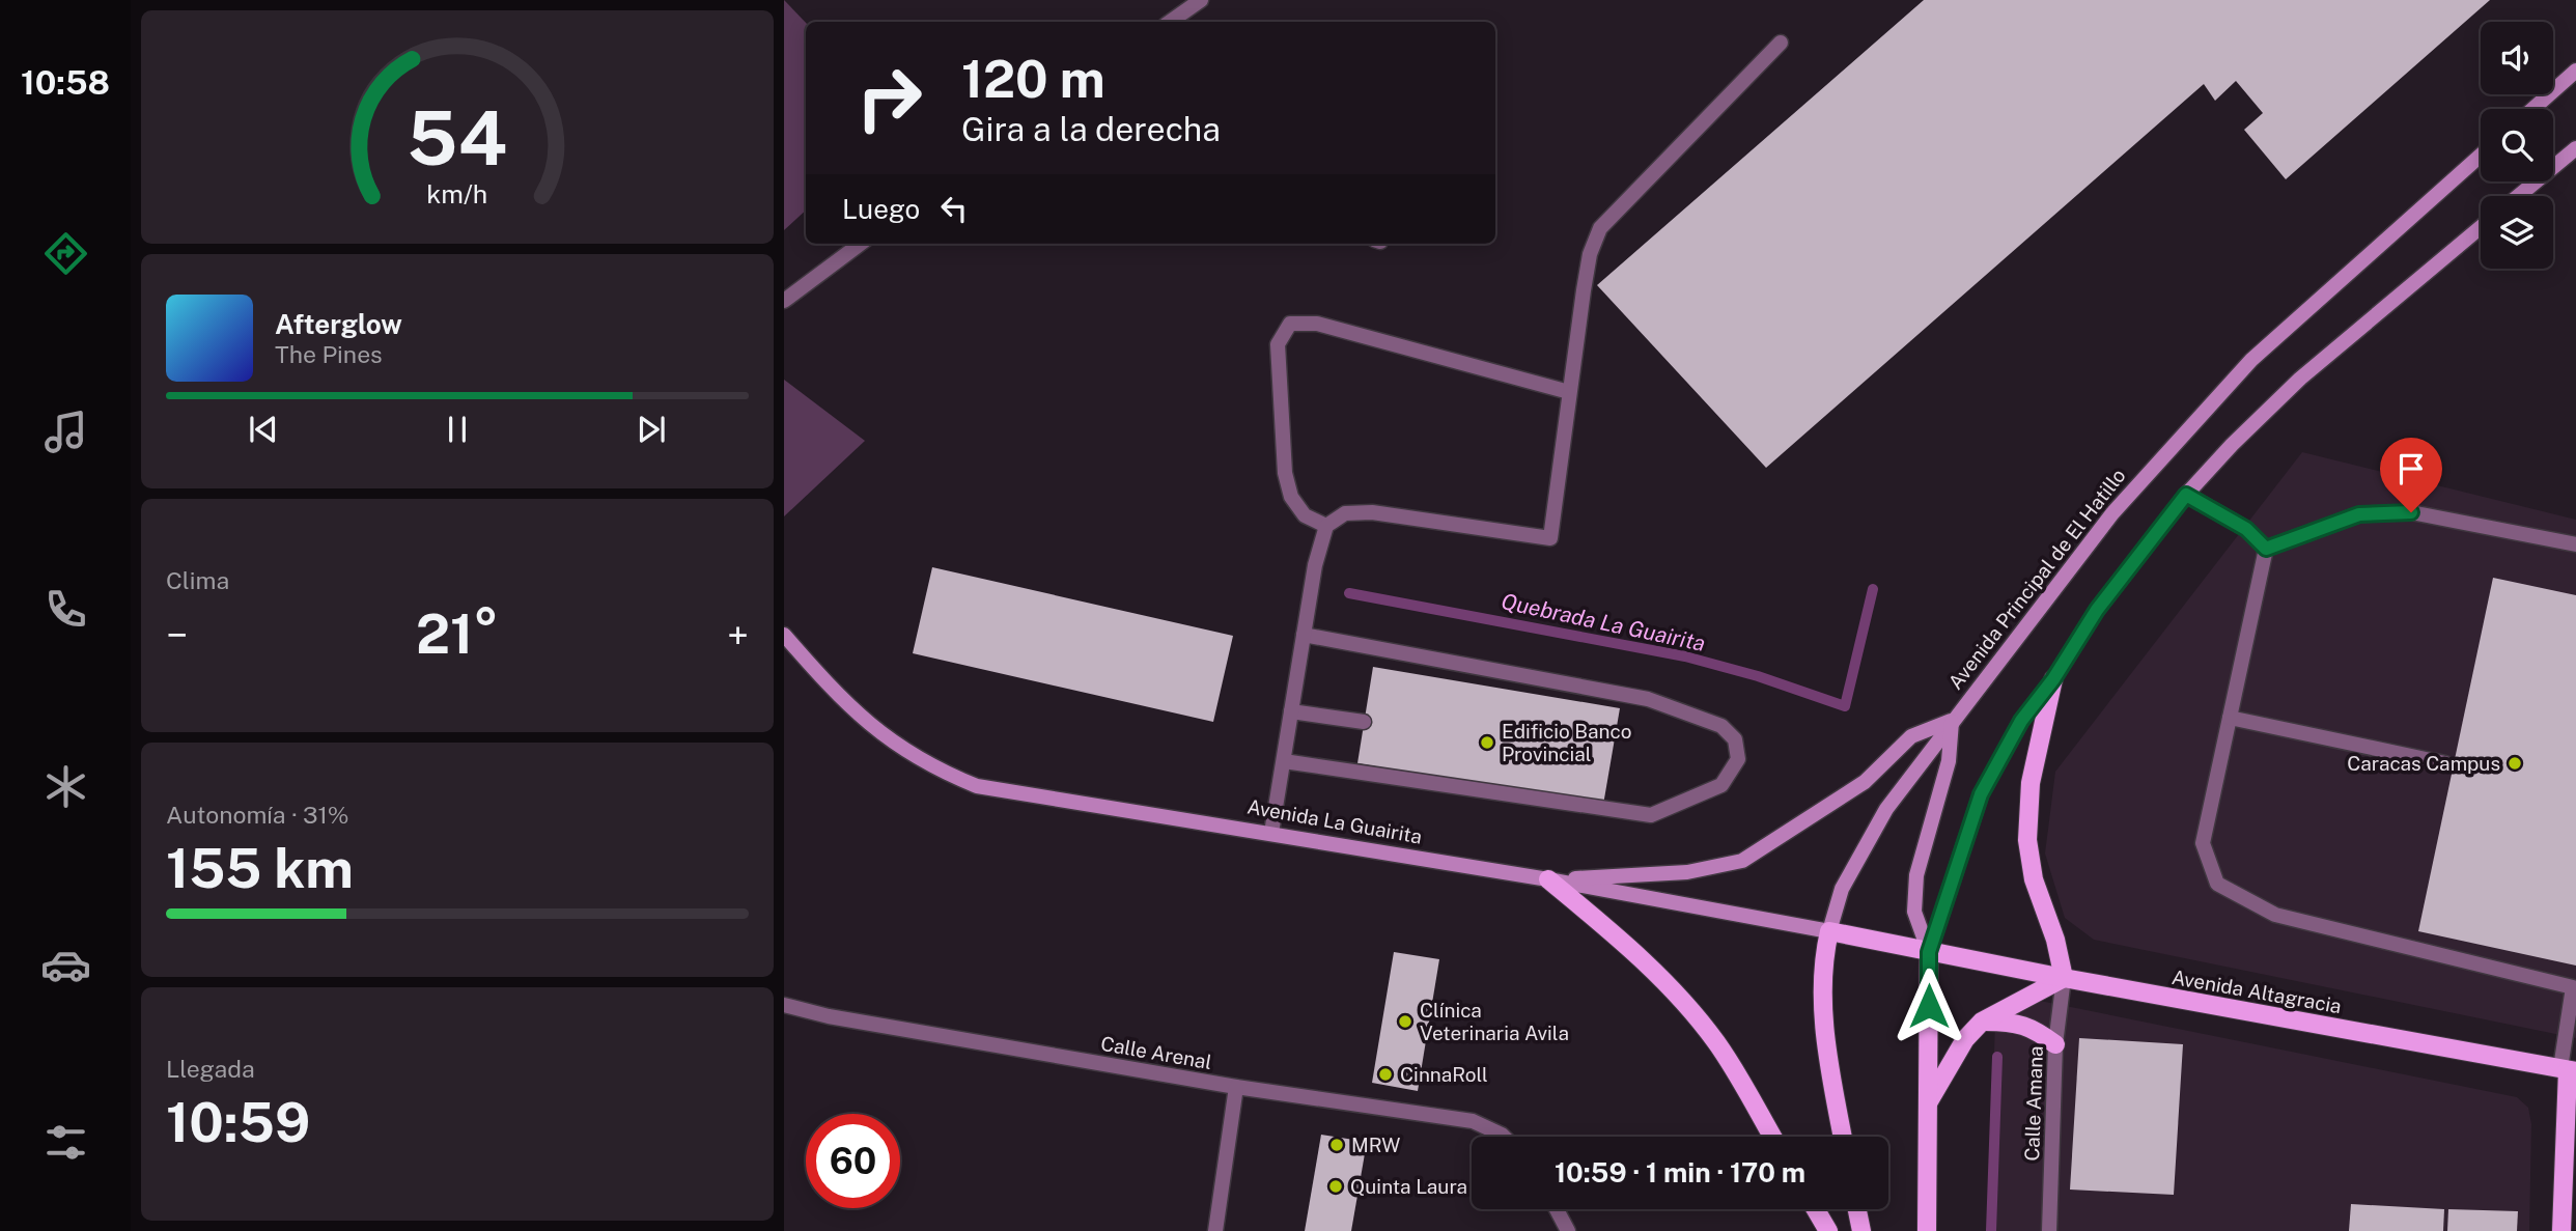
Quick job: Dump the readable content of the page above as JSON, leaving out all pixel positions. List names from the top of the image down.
{
  "streets": {
    "main road": ["Avenida Principal de El Hatillo", "Avenida La Guairita", "Avenida Altagracia"],
    "street": ["Calle Arenal", "Calle Amana"]
  },
  "crossings": [
    ["Avenida Principal de El Hatillo", "Avenida La Guairita"],
    ["Avenida La Guairita", "Avenida Altagracia"],
    ["Avenida Altagracia", "Calle Amana"]
  ],
  "water": ["Quebrada La Guairita"],
  "places": [
    "Edificio Banco Provincial",
    "Caracas Campus",
    "Clínica Veterinaria Avila",
    "CinnaRoll",
    "MRW",
    "Quinta Laura"
  ],
  "page": {
    "tabs": "10:58",
    "turn": ["120 m", "Gira a la derecha"],
    "then": "Luego",
    "song": ["Afterglow", "The Pines"],
    "tile": [
      "Clima",
      ["Autonomía · 31%", "155 km"],
      ["Llegada", "10:59"]
    ],
    "heat": ["−", "21°", "+"],
    "limit": "60",
    "trip": "10:59 · 1 min · 170 m",
    "gauge": ["54", "km/h"]
  }
}
